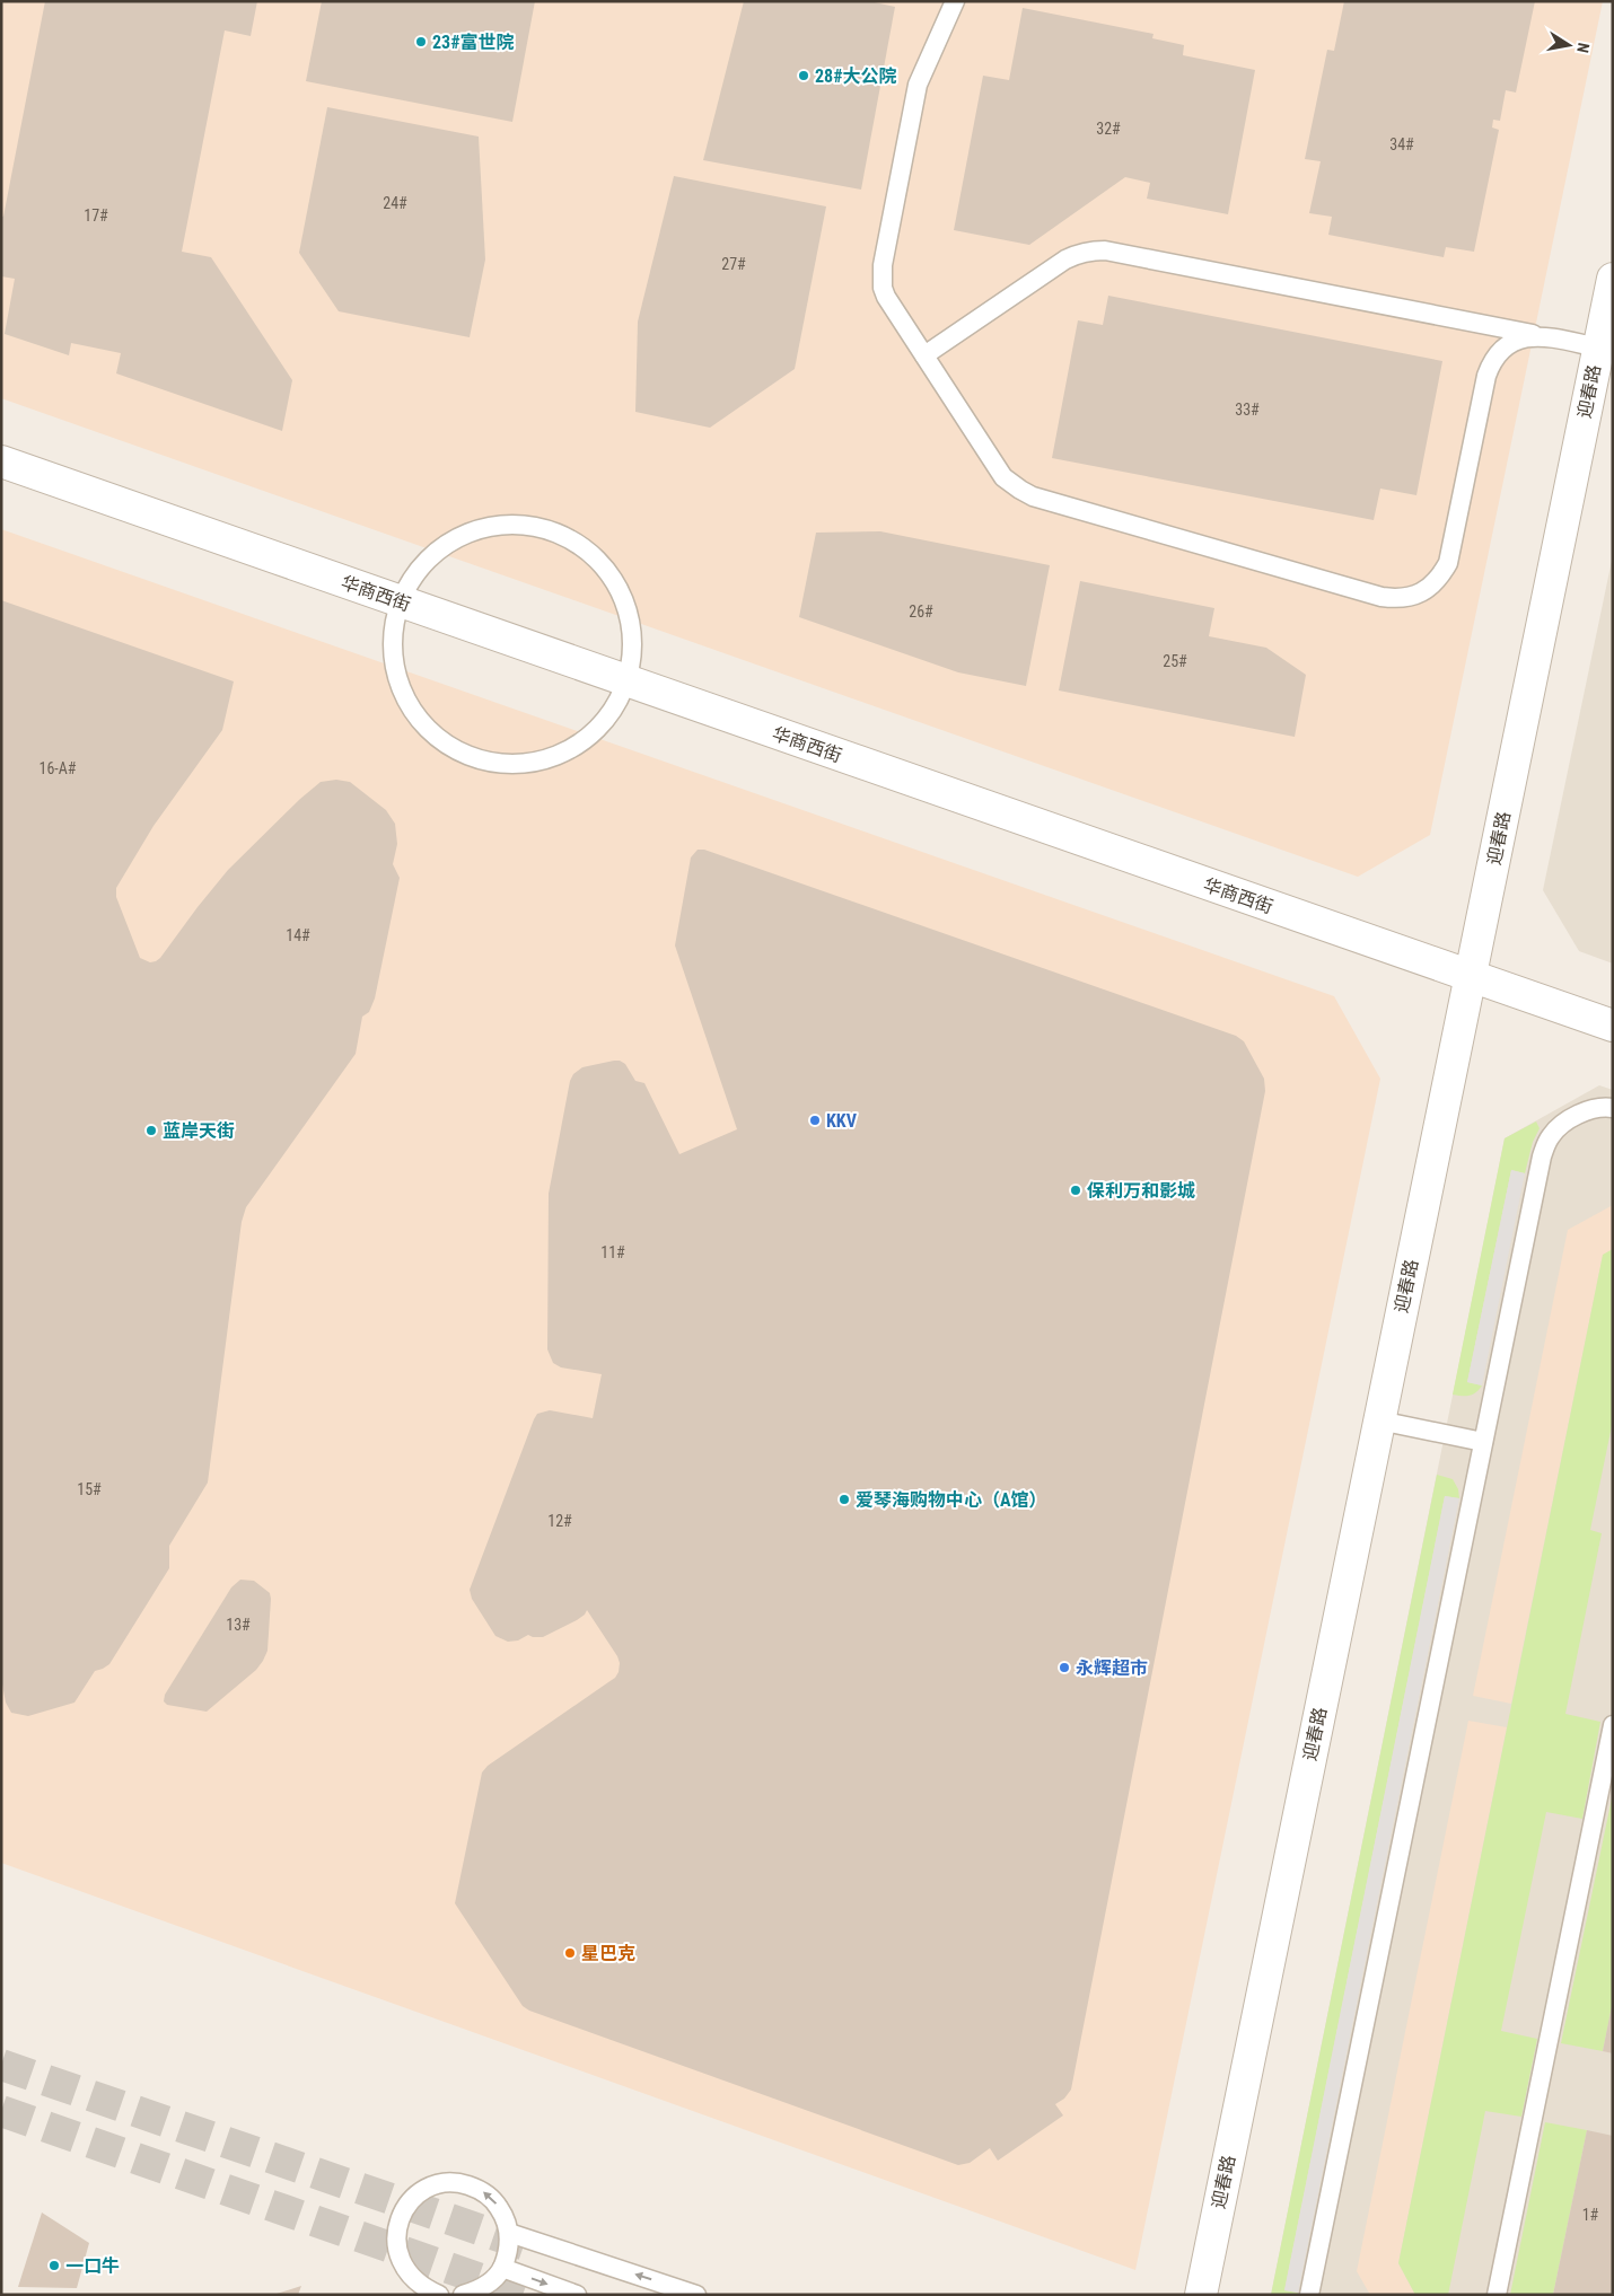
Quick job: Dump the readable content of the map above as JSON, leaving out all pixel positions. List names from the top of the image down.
{
  "streets": {
    "street": ["迎春路", "华商西街"]
  },
  "crossings": [
    ["迎春路", "华商西街"]
  ],
  "places": [
    "23#富世院",
    "28#大公院",
    "KKV",
    "蓝岸天街",
    "保利万和影城",
    "爱琴海购物中心（A馆）",
    "永辉超市",
    "星巴克",
    "一口牛"
  ],
  "house_numbers": [
    "32#",
    "34#",
    "24#",
    "17#",
    "27#",
    "33#",
    "26#",
    "25#",
    "16-A#",
    "14#",
    "11#",
    "15#",
    "12#",
    "13#",
    "1#"
  ],
  "north": "right"
}
